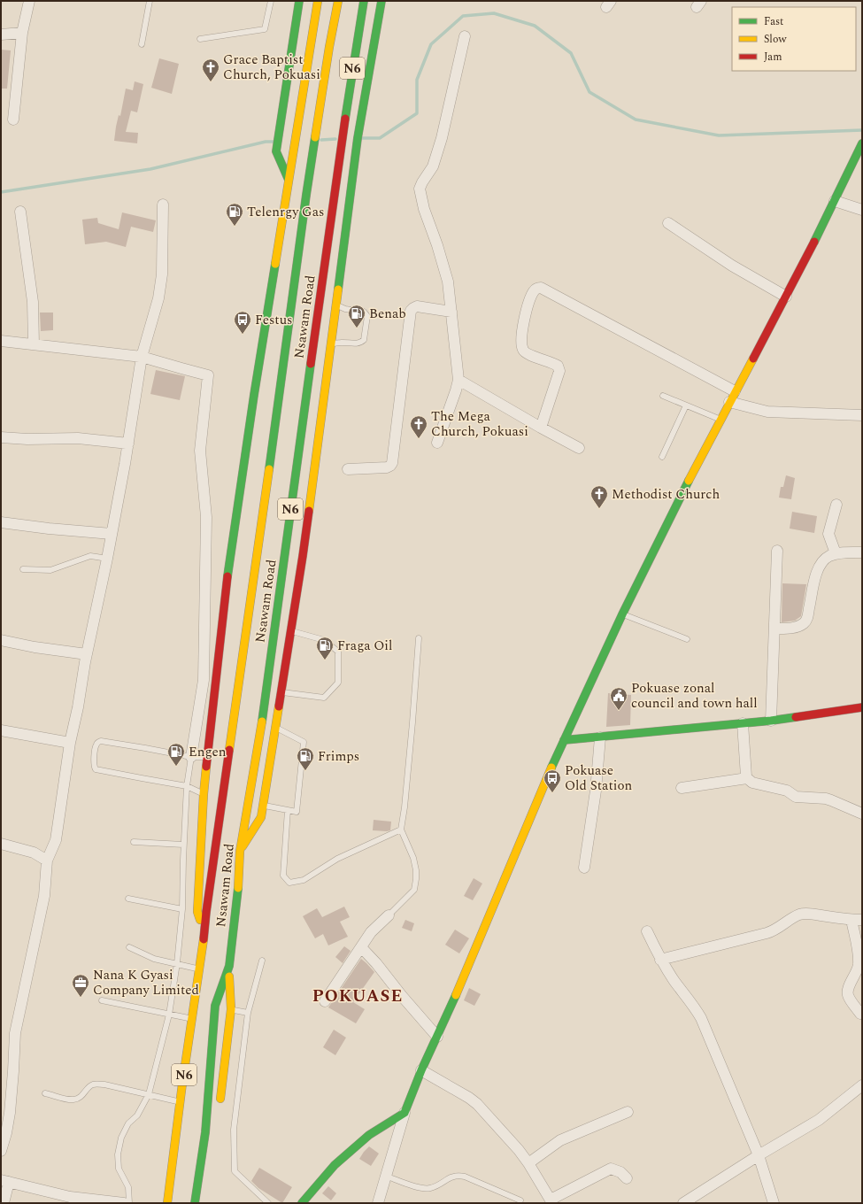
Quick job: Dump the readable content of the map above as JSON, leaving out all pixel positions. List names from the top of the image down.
{
  "streets": {
    "main road": ["N6", "Nsawam Road"]
  },
  "districts": ["POKUASE"],
  "places": {
    "church": ["Grace Baptist Church, Pokuasi", "The Mega Church, Pokuasi", "Methodist Church"],
    "fuel station": [
      "Telenrgy Gas",
      "Benab",
      "Fraga Oil",
      "Engen",
      "Frimps"
    ],
    "bus stop": ["Festus", "Pokuase Old Station"],
    "public building": ["Pokuase zonal council and town hall"],
    "office": ["Nana K Gyasi Company Limited"]
  },
  "legend": ["Fast", "Slow", "Jam"]
}
